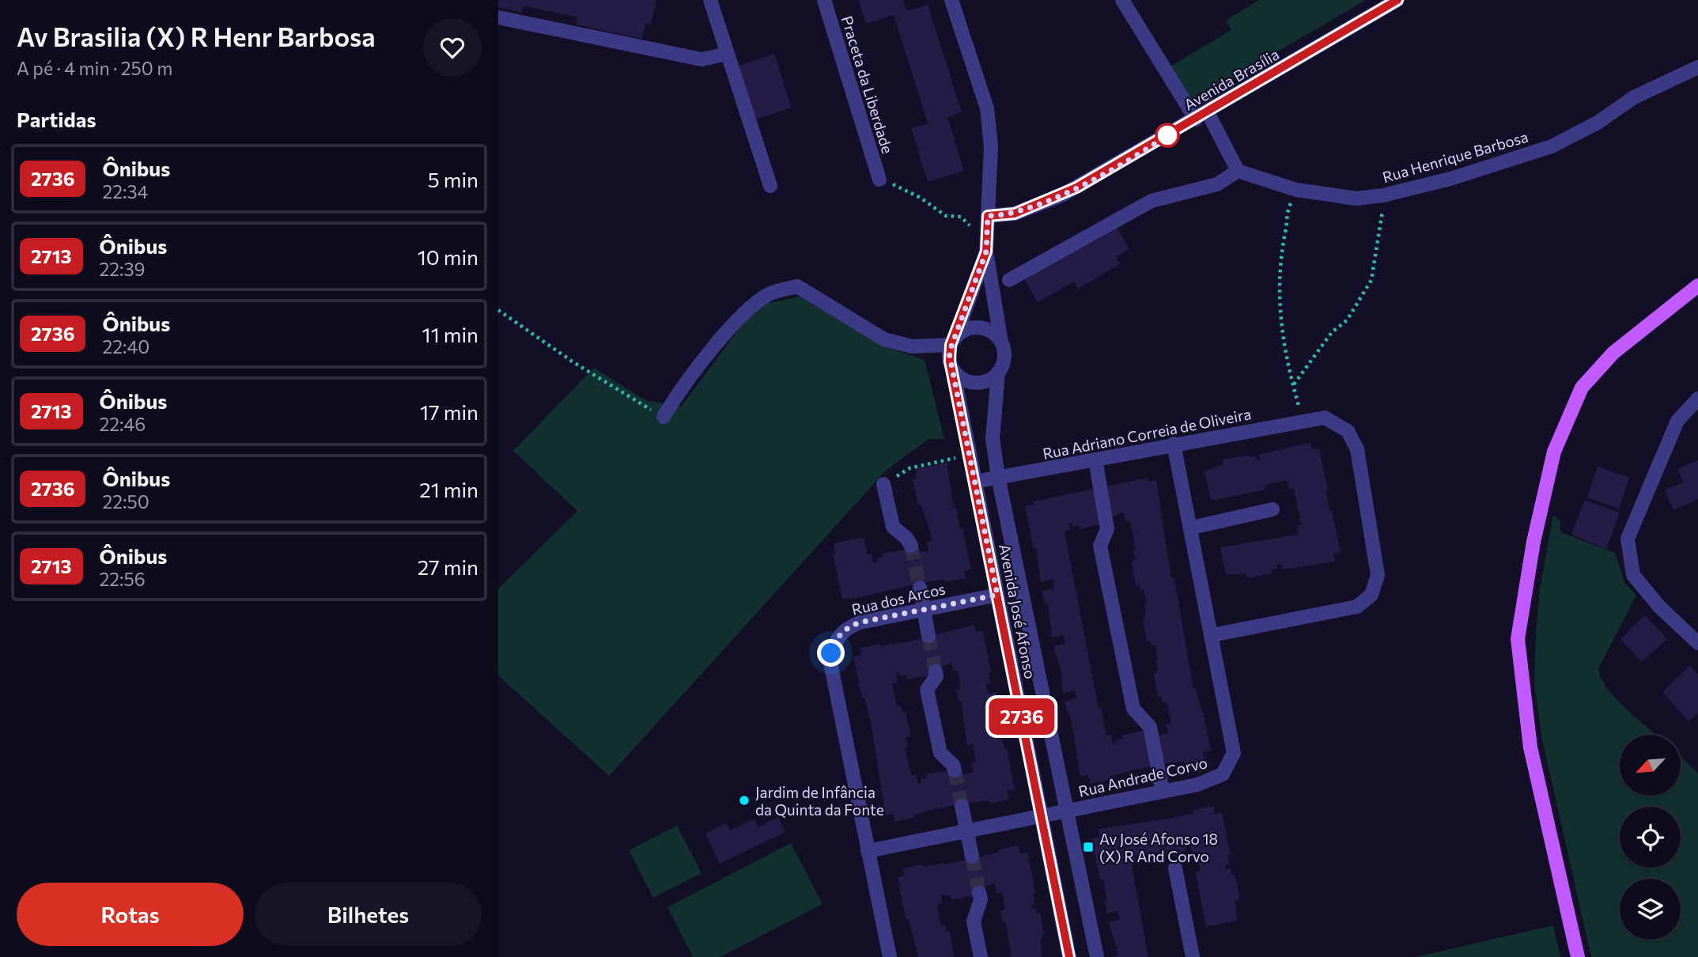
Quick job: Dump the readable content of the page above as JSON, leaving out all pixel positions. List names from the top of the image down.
{
  "streets": {
    "street": [
      "Avenida Brasília",
      "Praceta da Liberdade",
      "Rua Henrique Barbosa",
      "Rua Adriano Correia de Oliveira",
      "Rua dos Arcos",
      "Avenida José Afonso",
      "Rua Andrade Corvo"
    ]
  },
  "crossings": [
    ["Rua Adriano Correia de Oliveira", "Avenida José Afonso"],
    ["Rua Adriano Correia de Oliveira", "Rua Andrade Corvo"],
    ["Rua dos Arcos", "Avenida José Afonso"],
    ["Rua dos Arcos", "Rua Andrade Corvo"],
    ["Avenida José Afonso", "Rua Andrade Corvo"]
  ],
  "places": {
    "other": ["Jardim de Infância da Quinta da Fonte"],
    "transit": ["Av José Afonso 18 (X) R And Corvo"]
  },
  "lines": ["bus line 2736"],
  "north": "bottom left",
  "page": {
    "heading": [
      ["Av Brasilia (X) R Henr Barbosa", "A pé · 4 min · 250 m"],
      "Partidas"
    ],
    "on_map": "2736",
    "list": [
      {
        "mark": "2736",
        "name": "Ônibus",
        "note": "22:34",
        "value": "5 min"
      },
      {
        "mark": "2713",
        "name": "Ônibus",
        "note": "22:39",
        "value": "10 min"
      },
      {
        "mark": "2736",
        "name": "Ônibus",
        "note": "22:40",
        "value": "11 min"
      },
      {
        "mark": "2713",
        "name": "Ônibus",
        "note": "22:46",
        "value": "17 min"
      },
      {
        "mark": "2736",
        "name": "Ônibus",
        "note": "22:50",
        "value": "21 min"
      },
      {
        "mark": "2713",
        "name": "Ônibus",
        "note": "22:56",
        "value": "27 min"
      }
    ],
    "buttons": ["Rotas", "Bilhetes"]
  }
}
